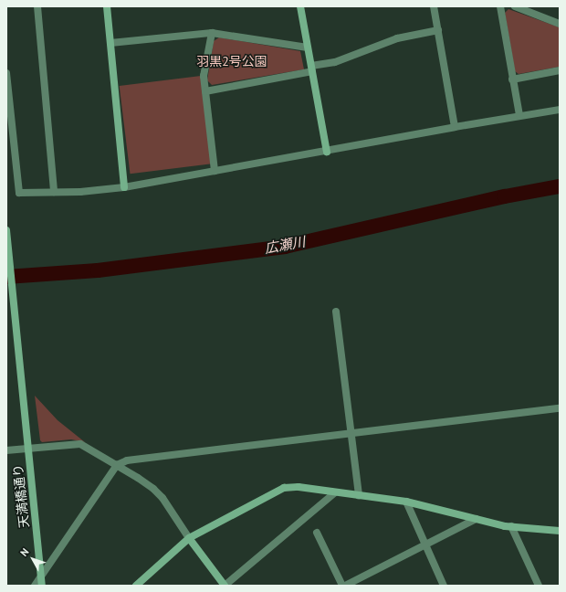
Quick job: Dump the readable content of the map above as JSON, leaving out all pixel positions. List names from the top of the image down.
{
  "streets": {
    "street": ["天満橋通り"]
  },
  "water": ["広瀬川"],
  "parks": ["羽黒2号公園"],
  "north": "top left"
}
